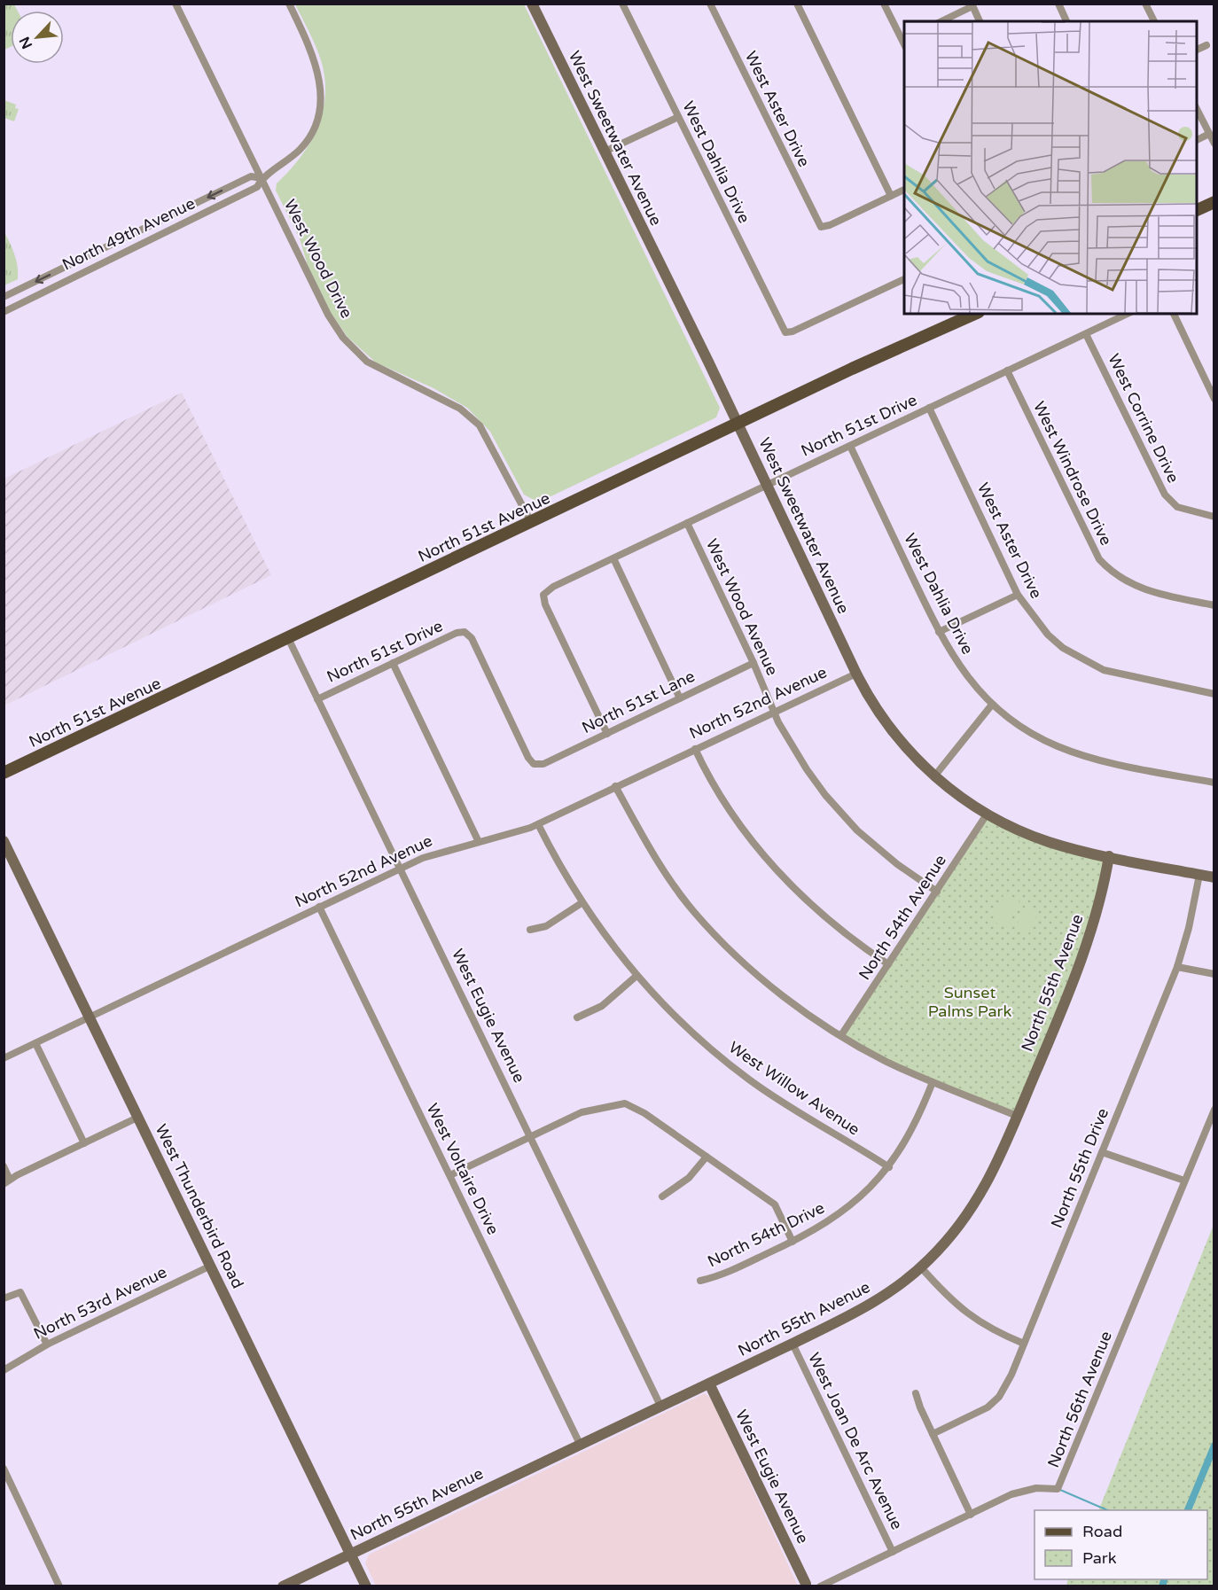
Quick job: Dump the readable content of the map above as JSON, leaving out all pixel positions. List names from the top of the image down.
{
  "streets": {
    "main road": ["North 51st Avenue"],
    "street": [
      "West Aster Drive",
      "West Sweetwater Avenue",
      "West Dahlia Drive",
      "North 49th Avenue",
      "West Wood Drive",
      "West Corrine Drive",
      "North 51st Drive",
      "West Windrose Drive",
      "West Wood Avenue",
      "North 51st Lane",
      "North 52nd Avenue",
      "North 54th Avenue",
      "North 55th Avenue",
      "West Eugie Avenue",
      "West Willow Avenue",
      "North 55th Drive",
      "West Voltaire Drive",
      "West Thunderbird Road",
      "North 54th Drive",
      "North 53rd Avenue",
      "North 56th Avenue",
      "West Joan De Arc Avenue"
    ]
  },
  "crossings": [
    ["West Aster Drive", "North 51st Drive"],
    ["West Sweetwater Avenue", "North 51st Drive"],
    ["West Sweetwater Avenue", "North 51st Avenue"],
    ["West Sweetwater Avenue", "North 52nd Avenue"],
    ["West Sweetwater Avenue", "North 54th Avenue"],
    ["West Sweetwater Avenue", "North 55th Avenue"],
    ["West Sweetwater Avenue", "North 55th Drive"],
    ["West Dahlia Drive", "North 51st Drive"],
    ["North 49th Avenue", "West Wood Drive"],
    ["West Wood Drive", "North 51st Avenue"],
    ["West Corrine Drive", "North 51st Drive"],
    ["North 51st Drive", "West Windrose Drive"],
    ["North 51st Drive", "West Wood Avenue"],
    ["North 51st Drive", "North 51st Lane"],
    ["North 51st Drive", "West Eugie Avenue"],
    ["North 51st Avenue", "West Eugie Avenue"],
    ["West Wood Avenue", "North 51st Lane"],
    ["West Wood Avenue", "North 52nd Avenue"],
    ["West Wood Avenue", "North 54th Avenue"],
    ["North 52nd Avenue", "West Eugie Avenue"],
    ["North 52nd Avenue", "West Willow Avenue"],
    ["North 52nd Avenue", "West Voltaire Drive"],
    ["North 52nd Avenue", "West Thunderbird Road"],
    ["North 55th Avenue", "West Eugie Avenue"],
    ["North 55th Avenue", "West Voltaire Drive"],
    ["North 55th Avenue", "West Thunderbird Road"],
    ["North 55th Avenue", "West Joan De Arc Avenue"],
    ["West Willow Avenue", "North 54th Drive"],
    ["West Thunderbird Road", "North 53rd Avenue"],
    ["North 56th Avenue", "West Joan De Arc Avenue"]
  ],
  "parks": ["Sunset Palms Park"],
  "legend": ["Road", "Park"],
  "north": "bottom left"
}
